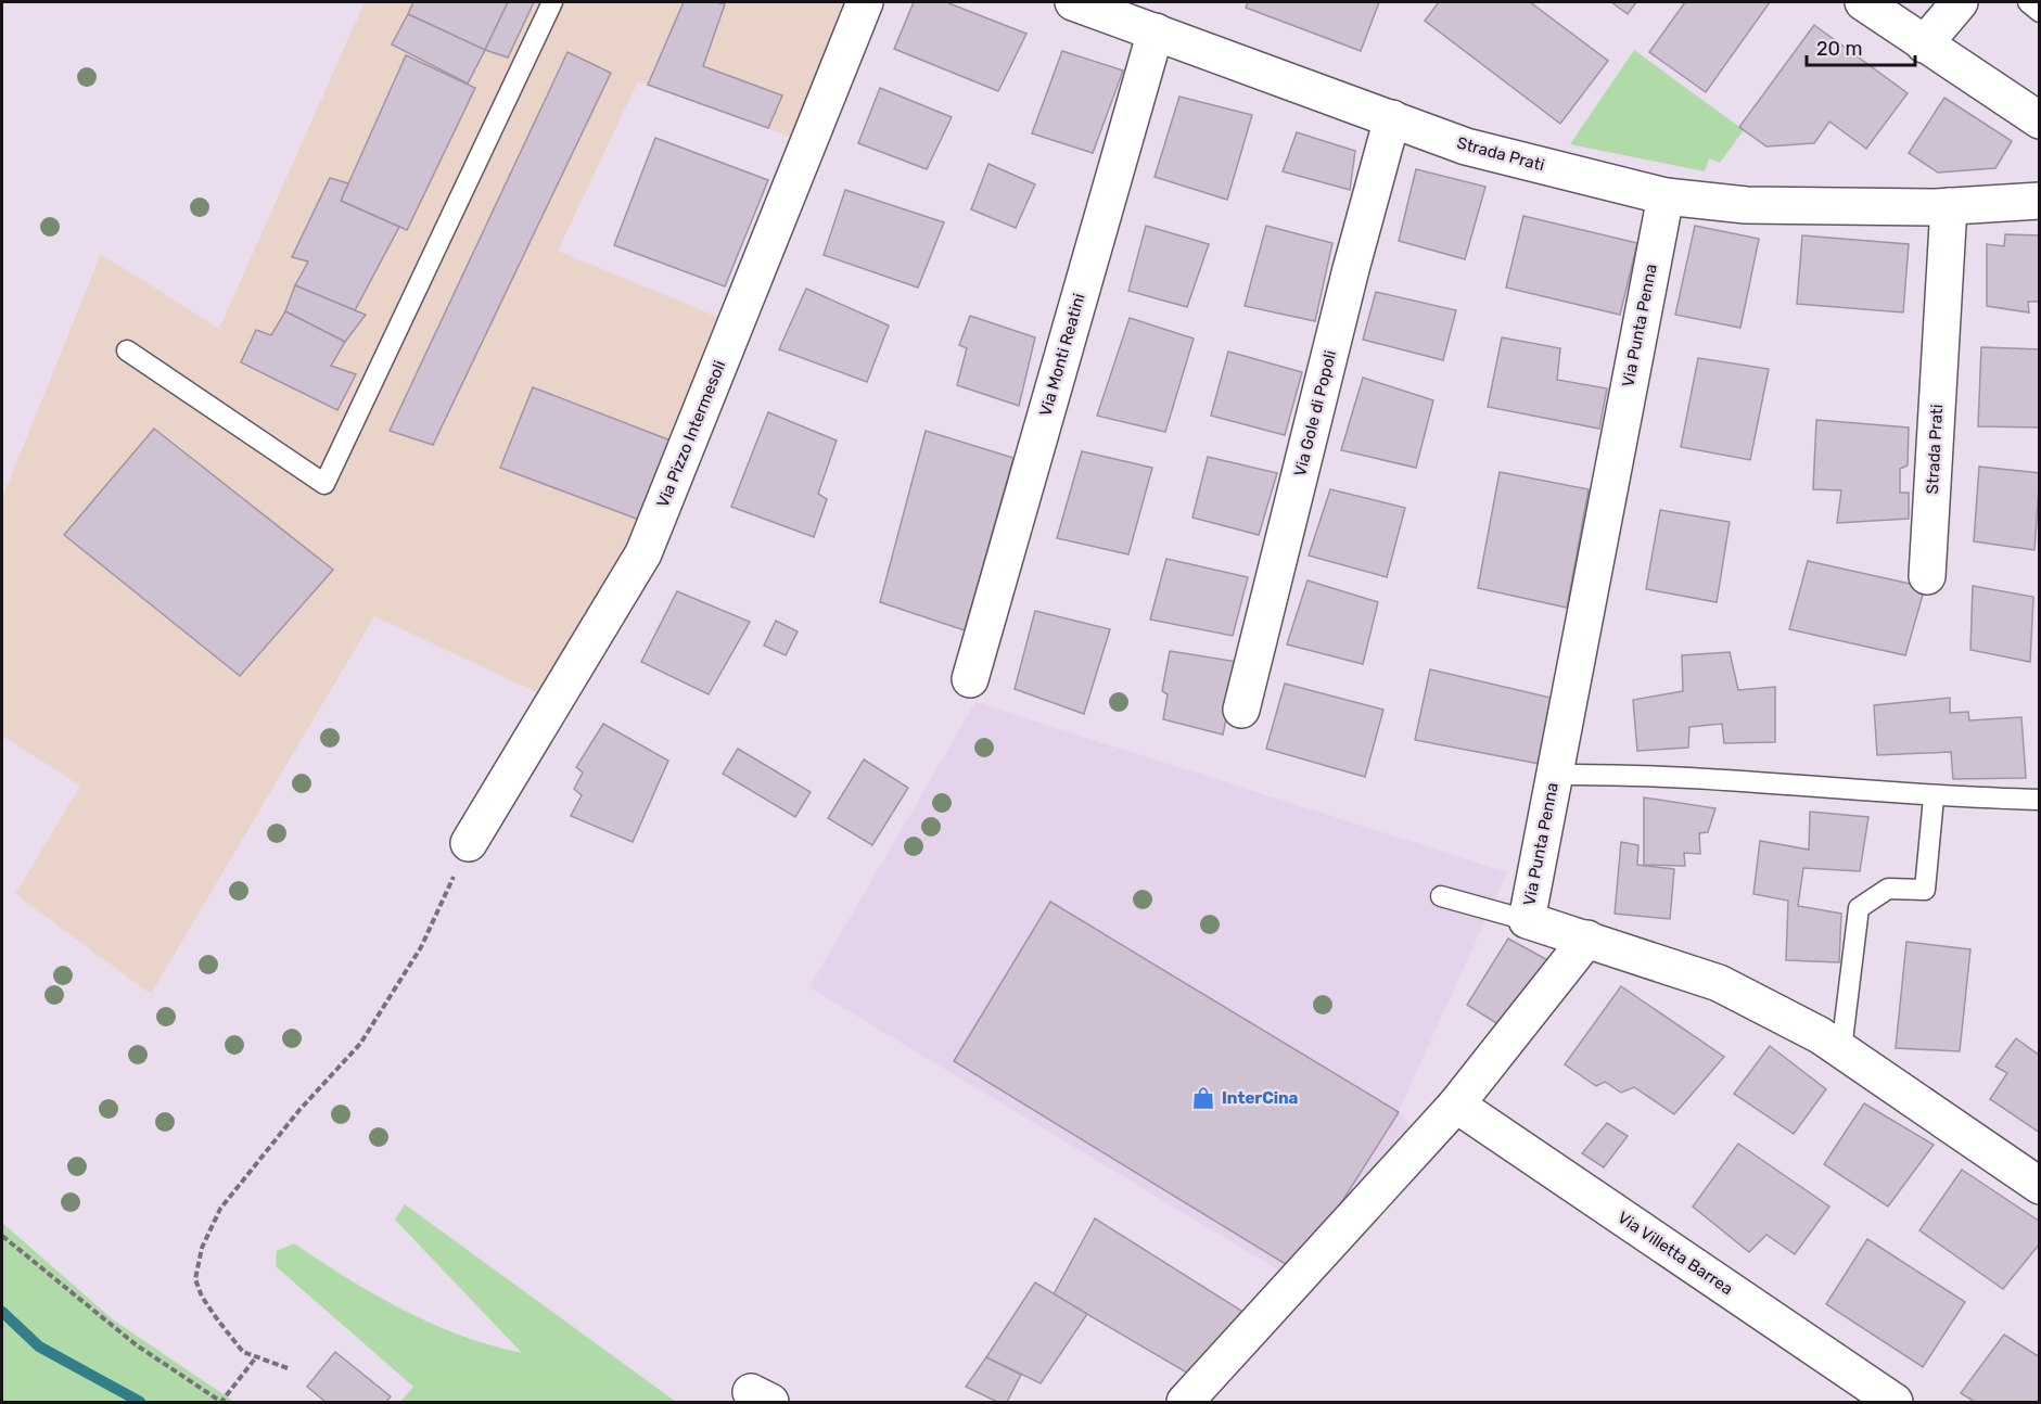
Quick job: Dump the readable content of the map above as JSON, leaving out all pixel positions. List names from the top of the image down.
{
  "streets": {
    "street": [
      "Strada Prati",
      "Via Punta Penna",
      "Via Monti Reatini",
      "Via Gole di Popoli",
      "Via Pizzo Intermesoli",
      "Via Villetta Barrea"
    ]
  },
  "crossings": [
    ["Strada Prati", "Via Punta Penna"],
    ["Strada Prati", "Via Monti Reatini"],
    ["Strada Prati", "Via Gole di Popoli"]
  ],
  "places": {
    "shop": ["InterCina"]
  },
  "scale_bar": "20 m"
}
